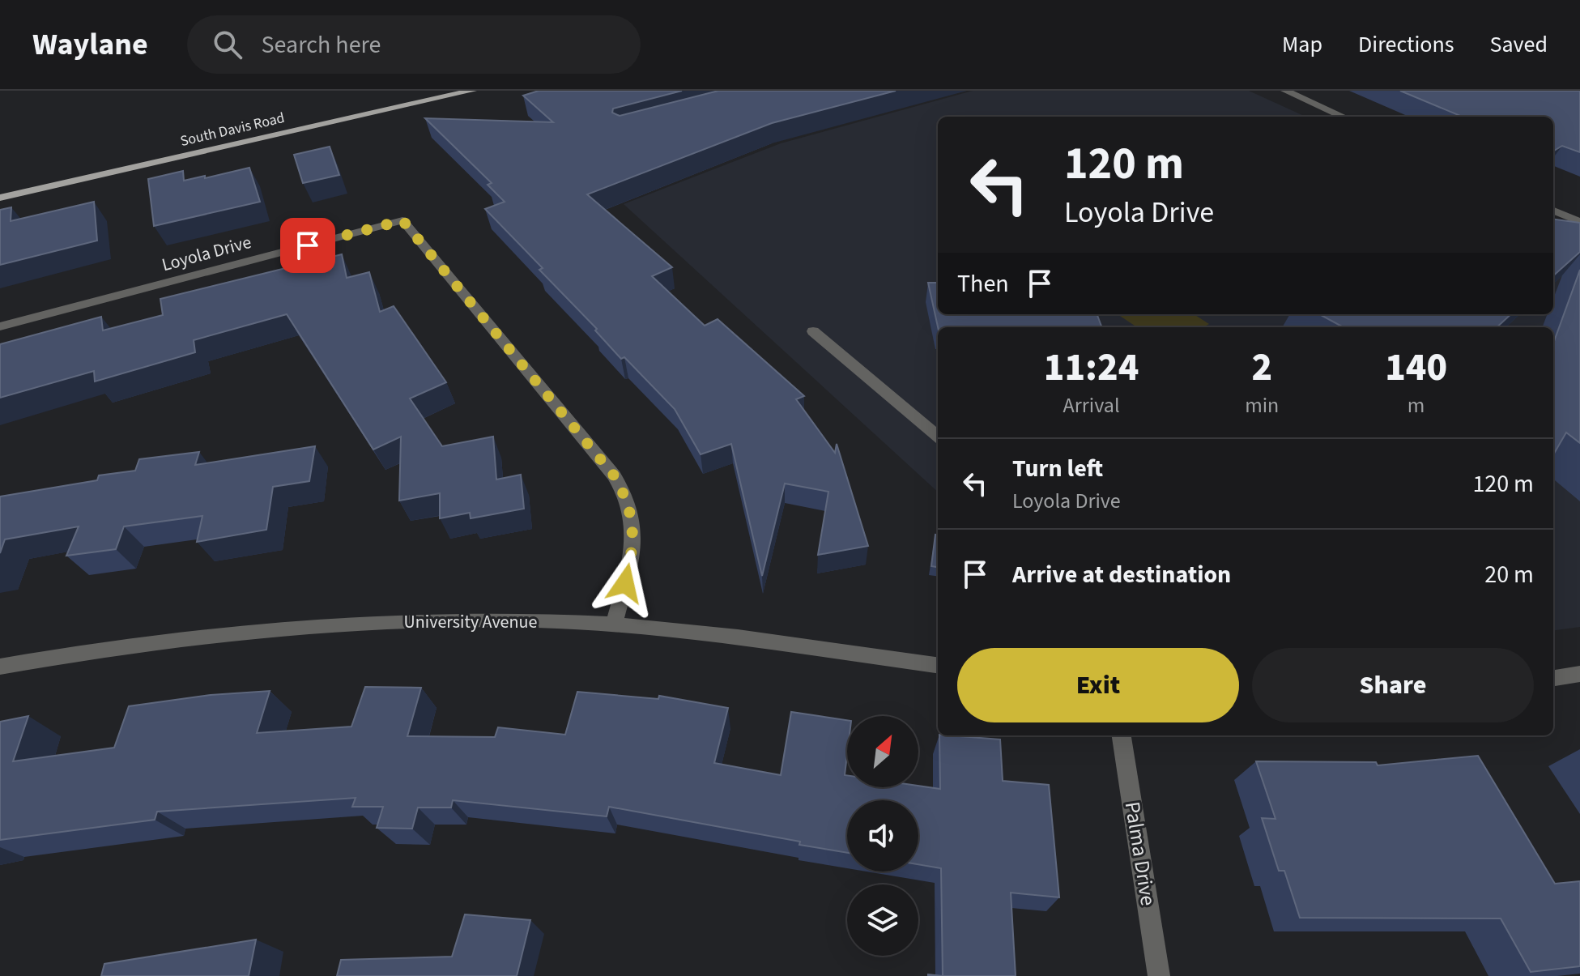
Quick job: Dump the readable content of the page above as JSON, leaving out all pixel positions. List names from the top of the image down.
{
  "streets": {
    "main road": ["South Davis Road"],
    "street": ["Loyola Drive", "University Avenue", "Palma Drive"]
  },
  "crossings": [
    ["Loyola Drive", "University Avenue"]
  ],
  "north": "top right",
  "page": {
    "header": "Waylane",
    "search": "Search here",
    "nav": ["Map", "Directions", "Saved"],
    "turn": ["120 m", "Loyola Drive"],
    "then": "Then",
    "eta": [
      "11:24",
      "Arrival",
      "2",
      "min",
      "140",
      "m"
    ],
    "list": [
      {
        "name": "Turn left",
        "note": "Loyola Drive",
        "value": "120 m"
      },
      {
        "name": "Arrive at destination",
        "value": "20 m"
      }
    ],
    "buttons": ["Exit", "Share"]
  }
}
